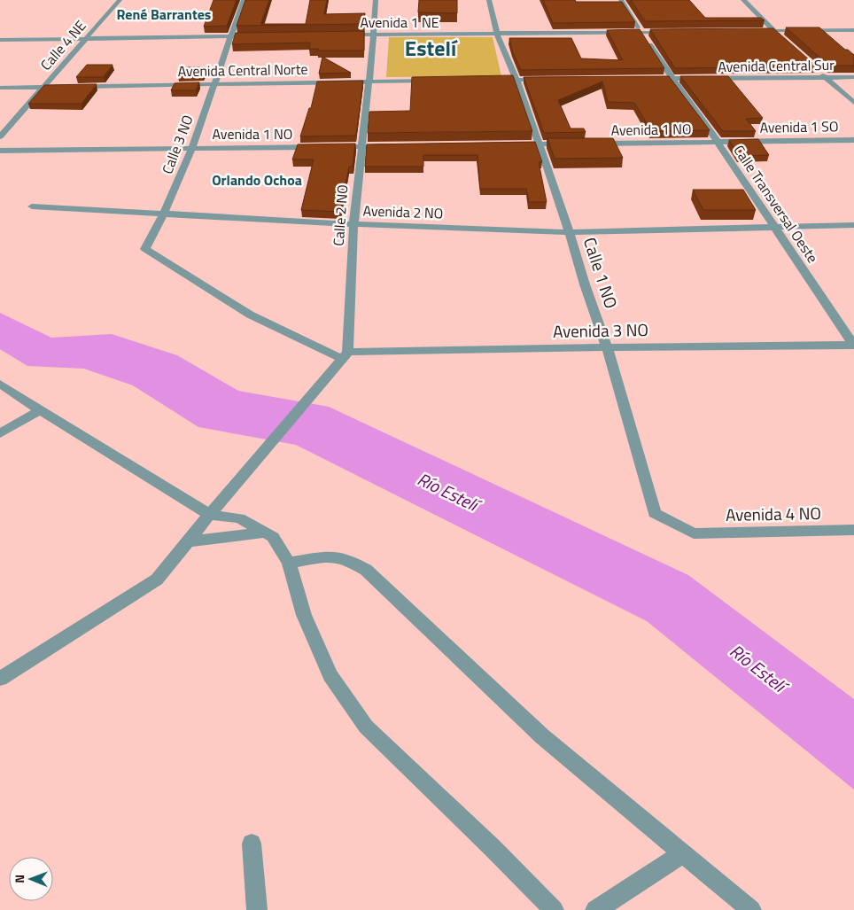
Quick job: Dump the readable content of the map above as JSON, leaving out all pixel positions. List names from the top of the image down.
{
  "streets": {
    "street": [
      "Avenida 1 NE",
      "Calle 4 NE",
      "Avenida Central Sur",
      "Avenida Central Norte",
      "Avenida 1 SO",
      "Avenida 1 NO",
      "Calle 3 NO",
      "Calle Transversal Oeste",
      "Avenida 2 NO",
      "Calle 2 NO",
      "Calle 1 NO",
      "Avenida 3 NO",
      "Avenida 4 NO"
    ]
  },
  "crossings": [
    ["Avenida 1 NE", "Calle Transversal Oeste"],
    ["Avenida 1 NE", "Calle 2 NO"],
    ["Avenida 1 NE", "Calle 1 NO"],
    ["Calle 4 NE", "Avenida Central Norte"],
    ["Avenida Central Sur", "Calle Transversal Oeste"],
    ["Avenida Central Norte", "Calle 3 NO"],
    ["Avenida Central Norte", "Calle 2 NO"],
    ["Avenida 1 SO", "Avenida 1 NO"],
    ["Avenida 1 SO", "Calle Transversal Oeste"],
    ["Avenida 1 NO", "Calle 3 NO"],
    ["Avenida 1 NO", "Calle Transversal Oeste"],
    ["Avenida 1 NO", "Calle 2 NO"],
    ["Calle 3 NO", "Avenida 2 NO"],
    ["Calle 3 NO", "Calle 2 NO"],
    ["Calle 3 NO", "Avenida 3 NO"],
    ["Calle Transversal Oeste", "Avenida 2 NO"],
    ["Calle Transversal Oeste", "Avenida 3 NO"],
    ["Avenida 2 NO", "Calle 2 NO"],
    ["Avenida 2 NO", "Calle 1 NO"],
    ["Calle 2 NO", "Avenida 3 NO"],
    ["Calle 1 NO", "Avenida 3 NO"],
    ["Calle 1 NO", "Avenida 4 NO"]
  ],
  "districts": ["René Barrantes", "Estelí", "Orlando Ochoa"],
  "water": ["Río Estelí"],
  "north": "left"
}
